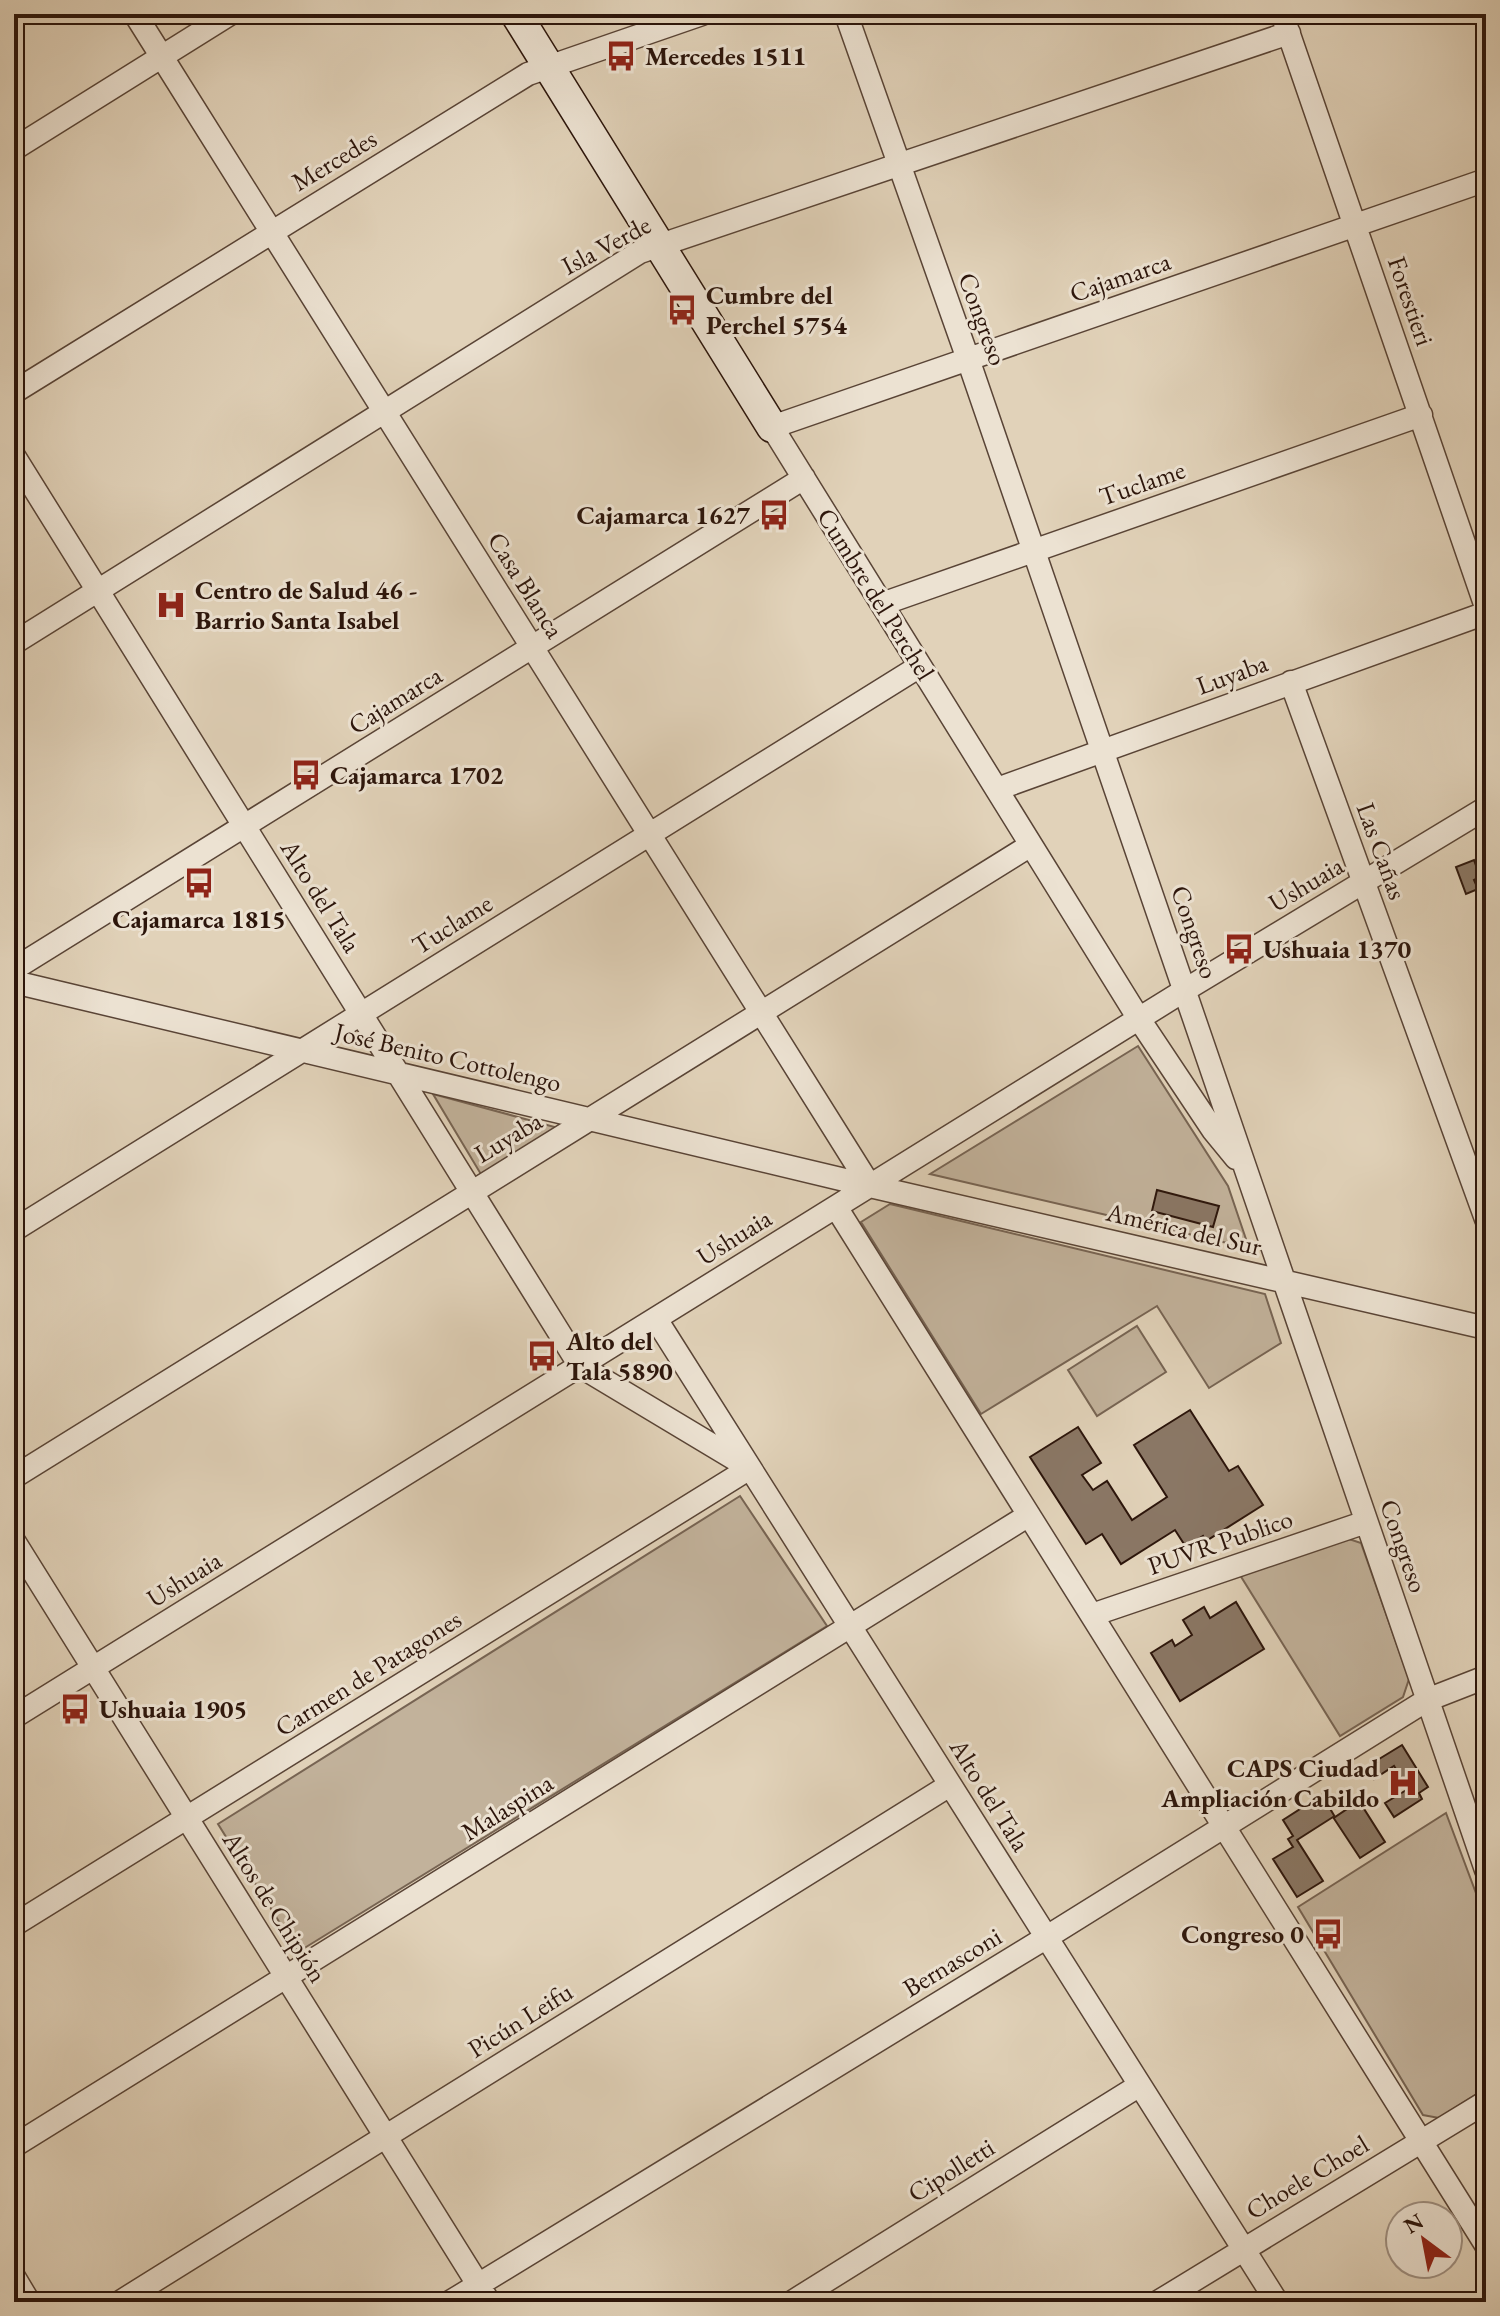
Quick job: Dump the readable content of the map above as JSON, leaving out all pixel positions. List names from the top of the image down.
{
  "streets": {
    "main road": ["Cumbre del Perchel"],
    "street": [
      "Mercedes",
      "Isla Verde",
      "Cajamarca",
      "Forestieri",
      "Congreso",
      "Tuclame",
      "Casa Blanca",
      "Luyaba",
      "Las Cañas",
      "Ushuaia",
      "Alto del Tala",
      "José Benito Cottolengo",
      "América del Sur",
      "PUVR Publico",
      "Carmen de Patagones",
      "Malaspina",
      "Altos de Chipión",
      "Bernasconi",
      "Picún Leifu",
      "Cipolletti",
      "Choele Choel"
    ]
  },
  "crossings": [
    ["Mercedes", "Casa Blanca"],
    ["Mercedes", "Cumbre del Perchel"],
    ["Isla Verde", "Forestieri"],
    ["Isla Verde", "Congreso"],
    ["Isla Verde", "Casa Blanca"],
    ["Isla Verde", "Cumbre del Perchel"],
    ["Isla Verde", "Alto del Tala"],
    ["Cajamarca", "Forestieri"],
    ["Cajamarca", "Congreso"],
    ["Cajamarca", "Casa Blanca"],
    ["Cajamarca", "Cumbre del Perchel"],
    ["Cajamarca", "Alto del Tala"],
    ["Forestieri", "Tuclame"],
    ["Forestieri", "Luyaba"],
    ["Congreso", "Tuclame"],
    ["Congreso", "Cumbre del Perchel"],
    ["Congreso", "Luyaba"],
    ["Congreso", "Ushuaia"],
    ["Congreso", "América del Sur"],
    ["Congreso", "PUVR Publico"],
    ["Congreso", "Bernasconi"],
    ["Tuclame", "Casa Blanca"],
    ["Tuclame", "Cumbre del Perchel"],
    ["Tuclame", "Alto del Tala"],
    ["Tuclame", "José Benito Cottolengo"],
    ["Casa Blanca", "Luyaba"],
    ["Casa Blanca", "Ushuaia"],
    ["Casa Blanca", "José Benito Cottolengo"],
    ["Casa Blanca", "América del Sur"],
    ["Cumbre del Perchel", "Luyaba"],
    ["Cumbre del Perchel", "Ushuaia"],
    ["Luyaba", "Las Cañas"],
    ["Luyaba", "Alto del Tala"],
    ["Luyaba", "José Benito Cottolengo"],
    ["Las Cañas", "Ushuaia"],
    ["Ushuaia", "Alto del Tala"],
    ["Ushuaia", "José Benito Cottolengo"],
    ["Ushuaia", "América del Sur"],
    ["Ushuaia", "Altos de Chipión"],
    ["Alto del Tala", "José Benito Cottolengo"],
    ["Alto del Tala", "Carmen de Patagones"],
    ["Alto del Tala", "Malaspina"],
    ["Alto del Tala", "Bernasconi"],
    ["Alto del Tala", "Picún Leifu"],
    ["Alto del Tala", "Cipolletti"],
    ["Alto del Tala", "Choele Choel"],
    ["José Benito Cottolengo", "América del Sur"],
    ["Carmen de Patagones", "Altos de Chipión"],
    ["Malaspina", "Altos de Chipión"],
    ["Altos de Chipión", "Bernasconi"],
    ["Altos de Chipión", "Picún Leifu"]
  ],
  "places": {
    "bus stop": [
      "Mercedes 1511",
      "Cumbre del Perchel 5754",
      "Cajamarca 1627",
      "Cajamarca 1702",
      "Cajamarca 1815",
      "Ushuaia 1370",
      "Alto del Tala 5890",
      "Ushuaia 1905",
      "Congreso 0"
    ],
    "hospital": ["Centro de Salud 46 - Barrio Santa Isabel", "CAPS Ciudad Ampliación Cabildo"]
  },
  "north": "top left"
}
